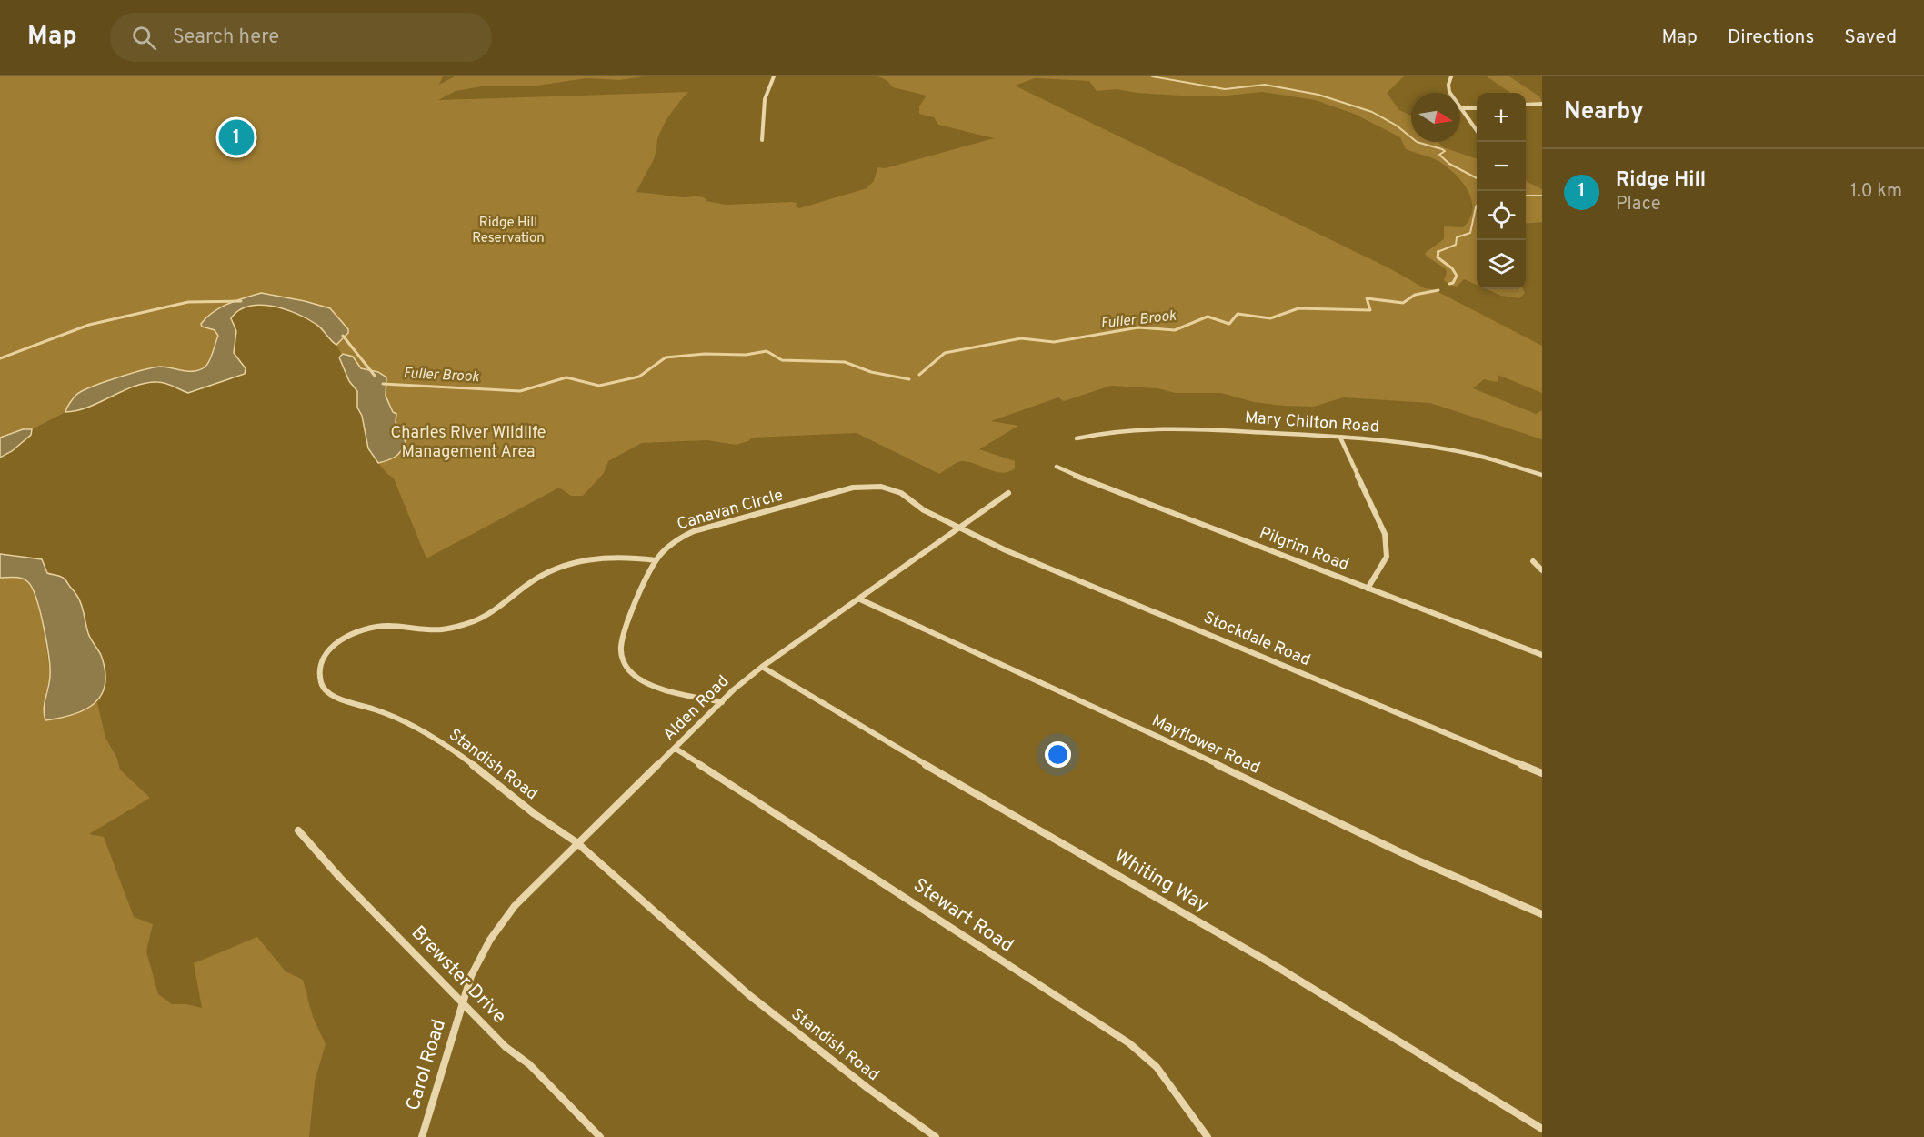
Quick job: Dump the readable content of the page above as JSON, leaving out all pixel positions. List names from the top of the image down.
{
  "streets": {
    "street": [
      "Mary Chilton Road",
      "Canavan Circle",
      "Pilgrim Road",
      "Stockdale Road",
      "Alden Road",
      "Mayflower Road",
      "Standish Road",
      "Whiting Way",
      "Stewart Road",
      "Brewster Drive",
      "Carol Road"
    ]
  },
  "crossings": [
    ["Canavan Circle", "Stockdale Road"],
    ["Canavan Circle", "Alden Road"],
    ["Canavan Circle", "Standish Road"],
    ["Stockdale Road", "Alden Road"],
    ["Alden Road", "Mayflower Road"],
    ["Alden Road", "Standish Road"],
    ["Alden Road", "Whiting Way"],
    ["Alden Road", "Stewart Road"],
    ["Alden Road", "Brewster Drive"],
    ["Alden Road", "Carol Road"],
    ["Brewster Drive", "Carol Road"]
  ],
  "water": ["Fuller Brook"],
  "parks": ["Ridge Hill Reservation", "Charles River Wildlife Management Area"],
  "north": "right",
  "page": {
    "header": "Map",
    "search": "Search here",
    "nav": ["Map", "Directions", "Saved"],
    "heading": "Nearby",
    "map_buttons": ["+", "−"],
    "pins": "1",
    "list": [
      {
        "mark": "1",
        "name": "Ridge Hill",
        "note": "Place",
        "value": "1.0 km"
      }
    ]
  }
}
